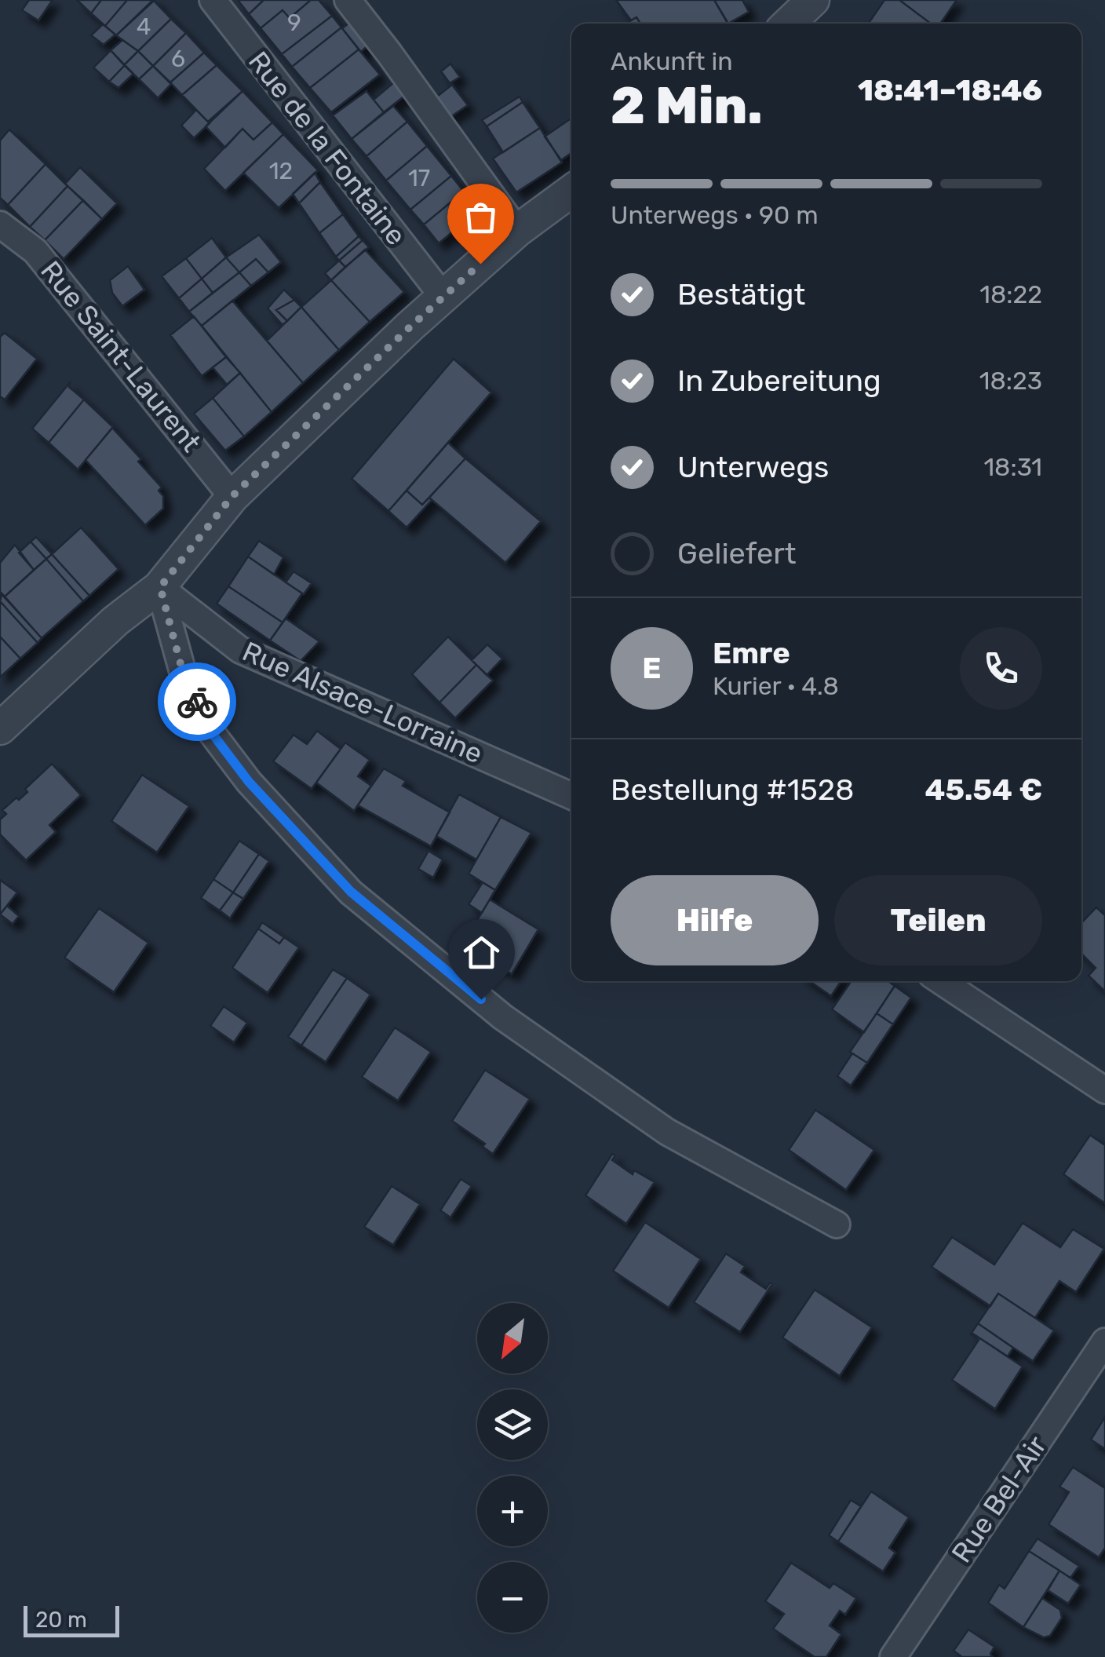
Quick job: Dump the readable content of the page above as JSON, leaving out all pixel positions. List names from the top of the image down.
{
  "streets": {
    "street": [
      "Rue de la Fontaine",
      "Rue Saint-Laurent",
      "Rue Alsace-Lorraine",
      "Rue Bel-Air"
    ]
  },
  "house_numbers": [
    "9",
    "4",
    "6",
    "12",
    "17"
  ],
  "scale_bar": "20 m",
  "north": "bottom left",
  "page": {
    "heading": ["2 Min.", "Ankunft in", "18:41–18:46"],
    "panel": [
      "Emre",
      "Kurier · 4.8",
      "Bestellung #1528",
      "45.54 €"
    ],
    "bar": "Unterwegs · 90 m",
    "list": [
      ["Bestätigt", "18:22"],
      ["In Zubereitung", "18:23"],
      ["Unterwegs", "18:31"],
      "Geliefert"
    ],
    "round": "E",
    "buttons": ["Hilfe", "Teilen"],
    "map_buttons": ["+", "−"],
    "scale": "20 m"
  }
}
